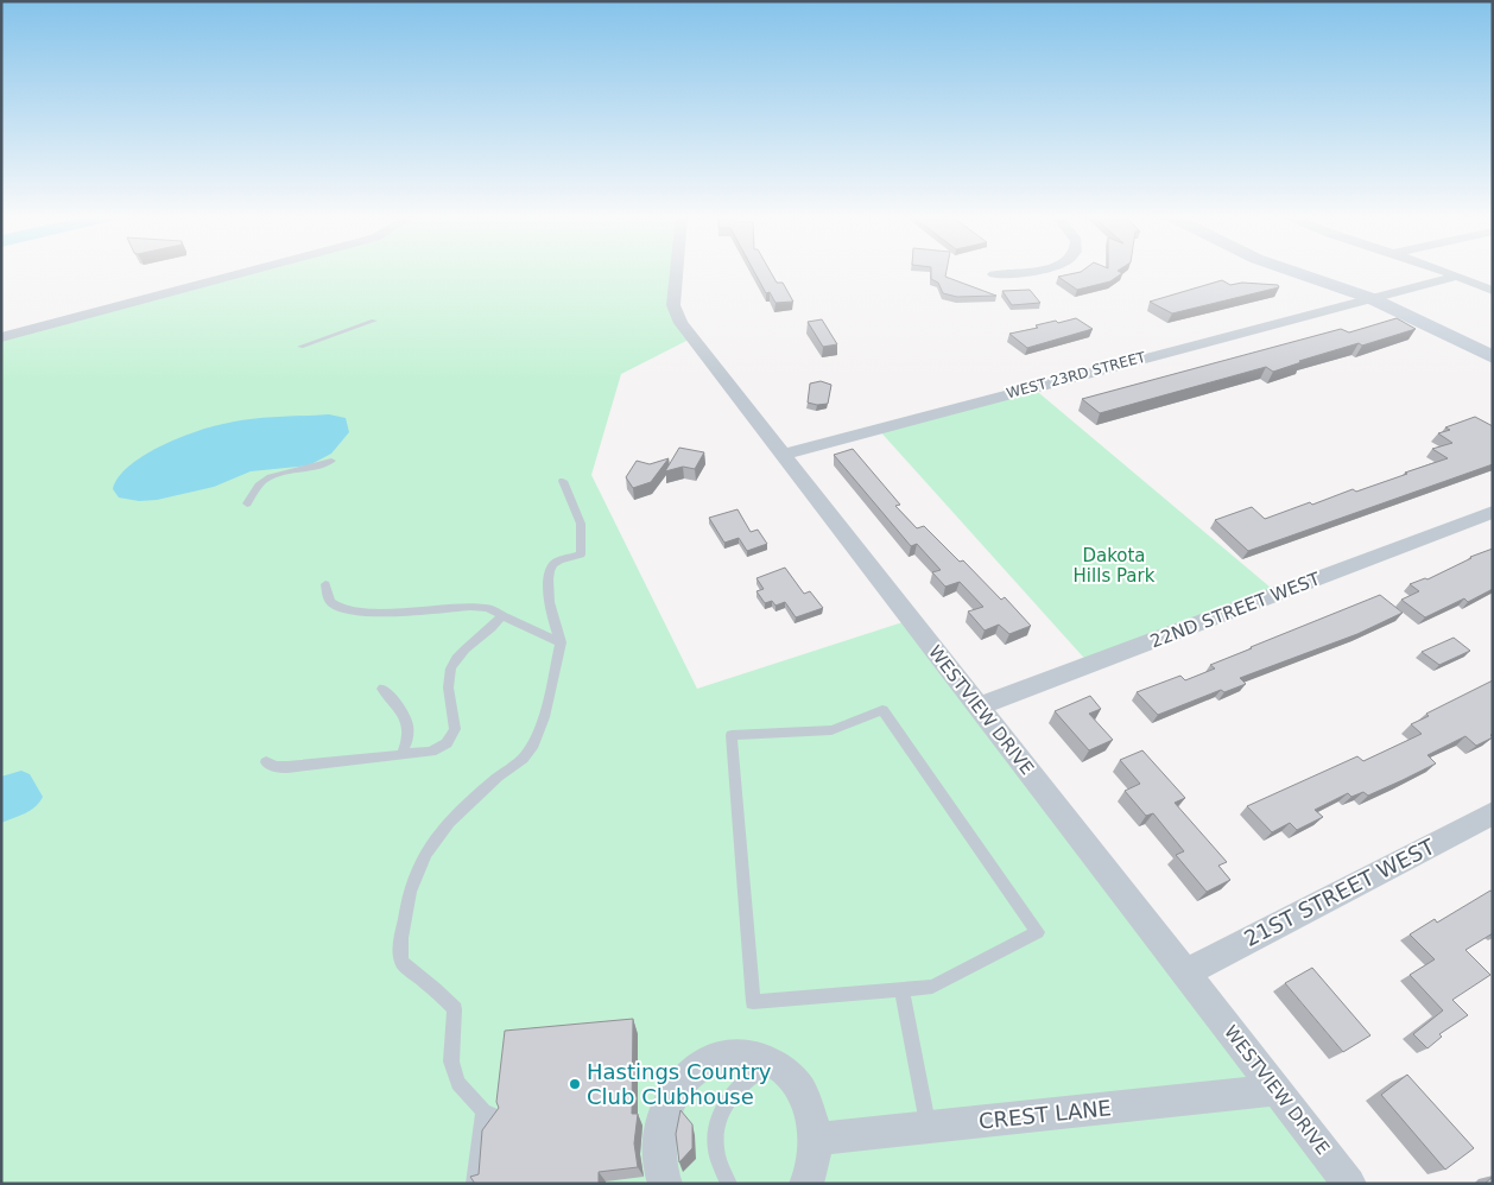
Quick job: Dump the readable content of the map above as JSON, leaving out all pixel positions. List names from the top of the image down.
{
  "streets": {
    "street": [
      "WEST 23RD STREET",
      "22ND STREET WEST",
      "WESTVIEW DRIVE",
      "21ST STREET WEST",
      "CREST LANE"
    ]
  },
  "crossings": [
    ["WEST 23RD STREET", "WESTVIEW DRIVE"],
    ["22ND STREET WEST", "WESTVIEW DRIVE"],
    ["WESTVIEW DRIVE", "21ST STREET WEST"],
    ["WESTVIEW DRIVE", "CREST LANE"]
  ],
  "parks": ["Dakota Hills Park"],
  "places": ["Hastings Country Club Clubhouse"]
}
